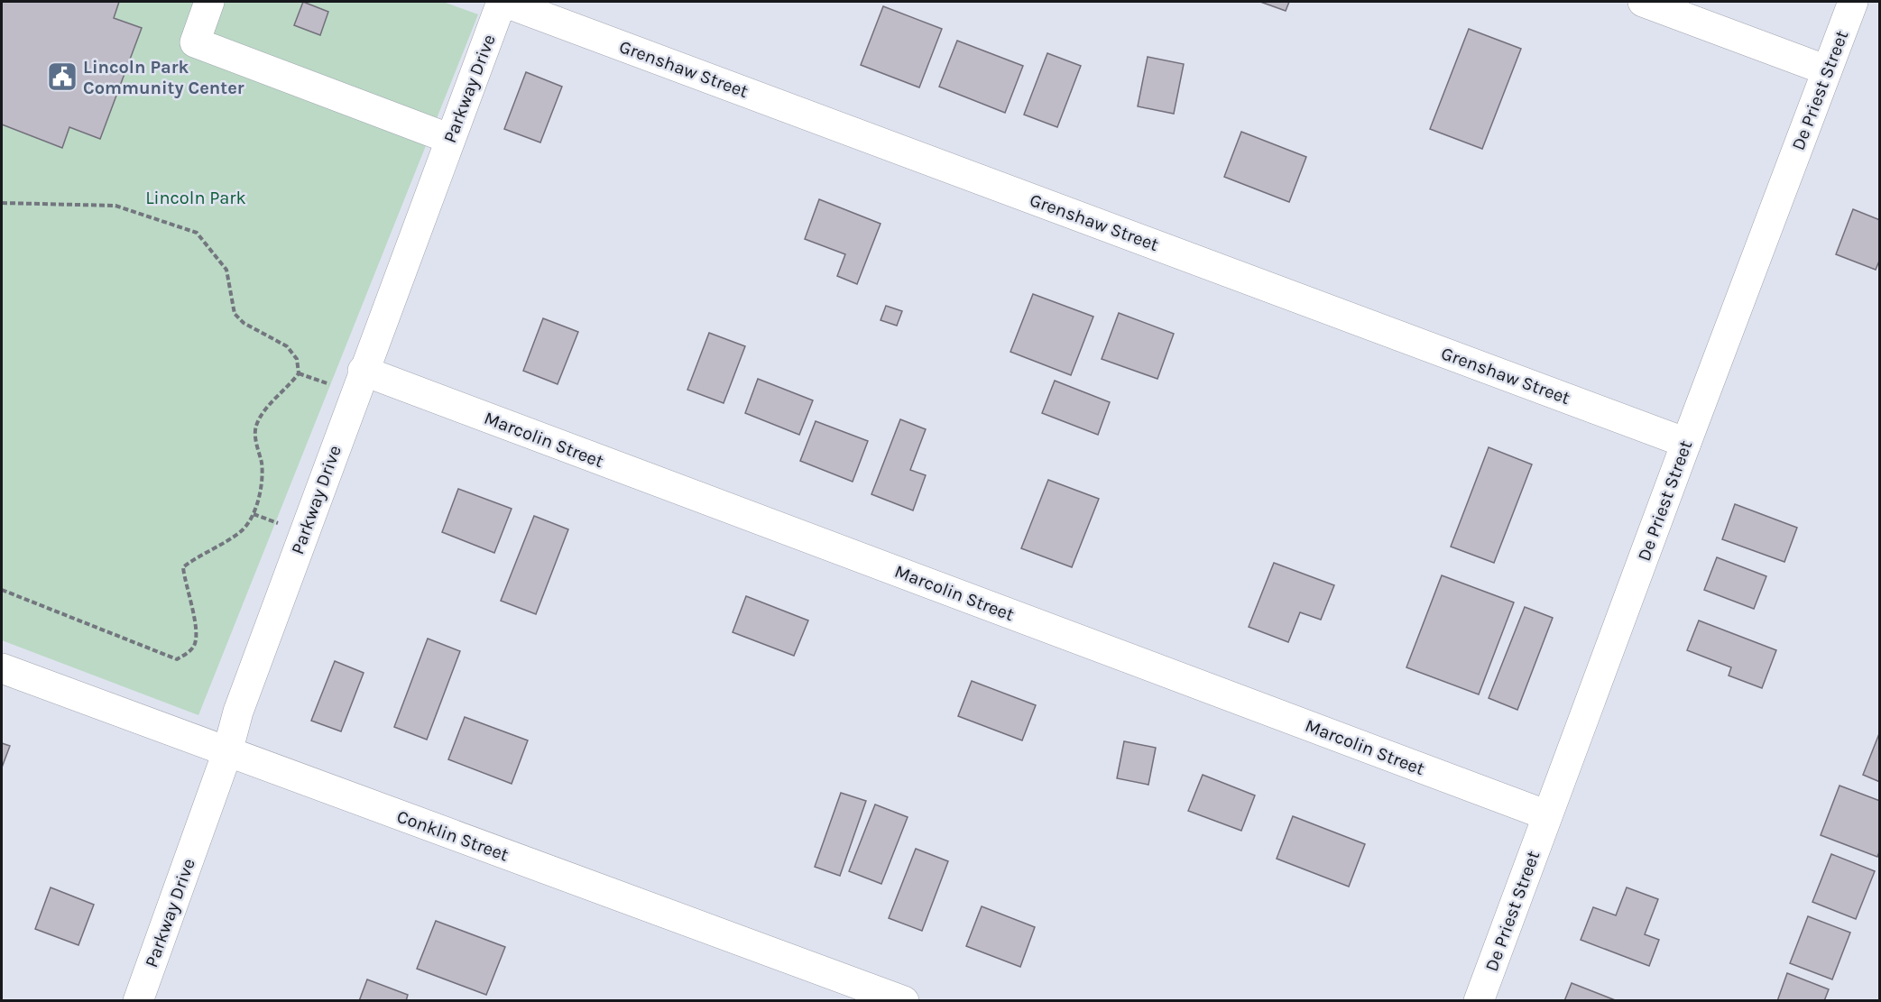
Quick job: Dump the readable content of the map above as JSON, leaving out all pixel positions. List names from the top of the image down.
{
  "streets": {
    "street": [
      "Grenshaw Street",
      "Parkway Drive",
      "De Priest Street",
      "Marcolin Street",
      "Conklin Street"
    ]
  },
  "crossings": [
    ["Grenshaw Street", "Parkway Drive"],
    ["Grenshaw Street", "De Priest Street"],
    ["Parkway Drive", "Marcolin Street"],
    ["Parkway Drive", "Conklin Street"],
    ["De Priest Street", "Marcolin Street"]
  ],
  "parks": ["Lincoln Park"],
  "places": {
    "public building": ["Lincoln Park Community Center"]
  }
}
